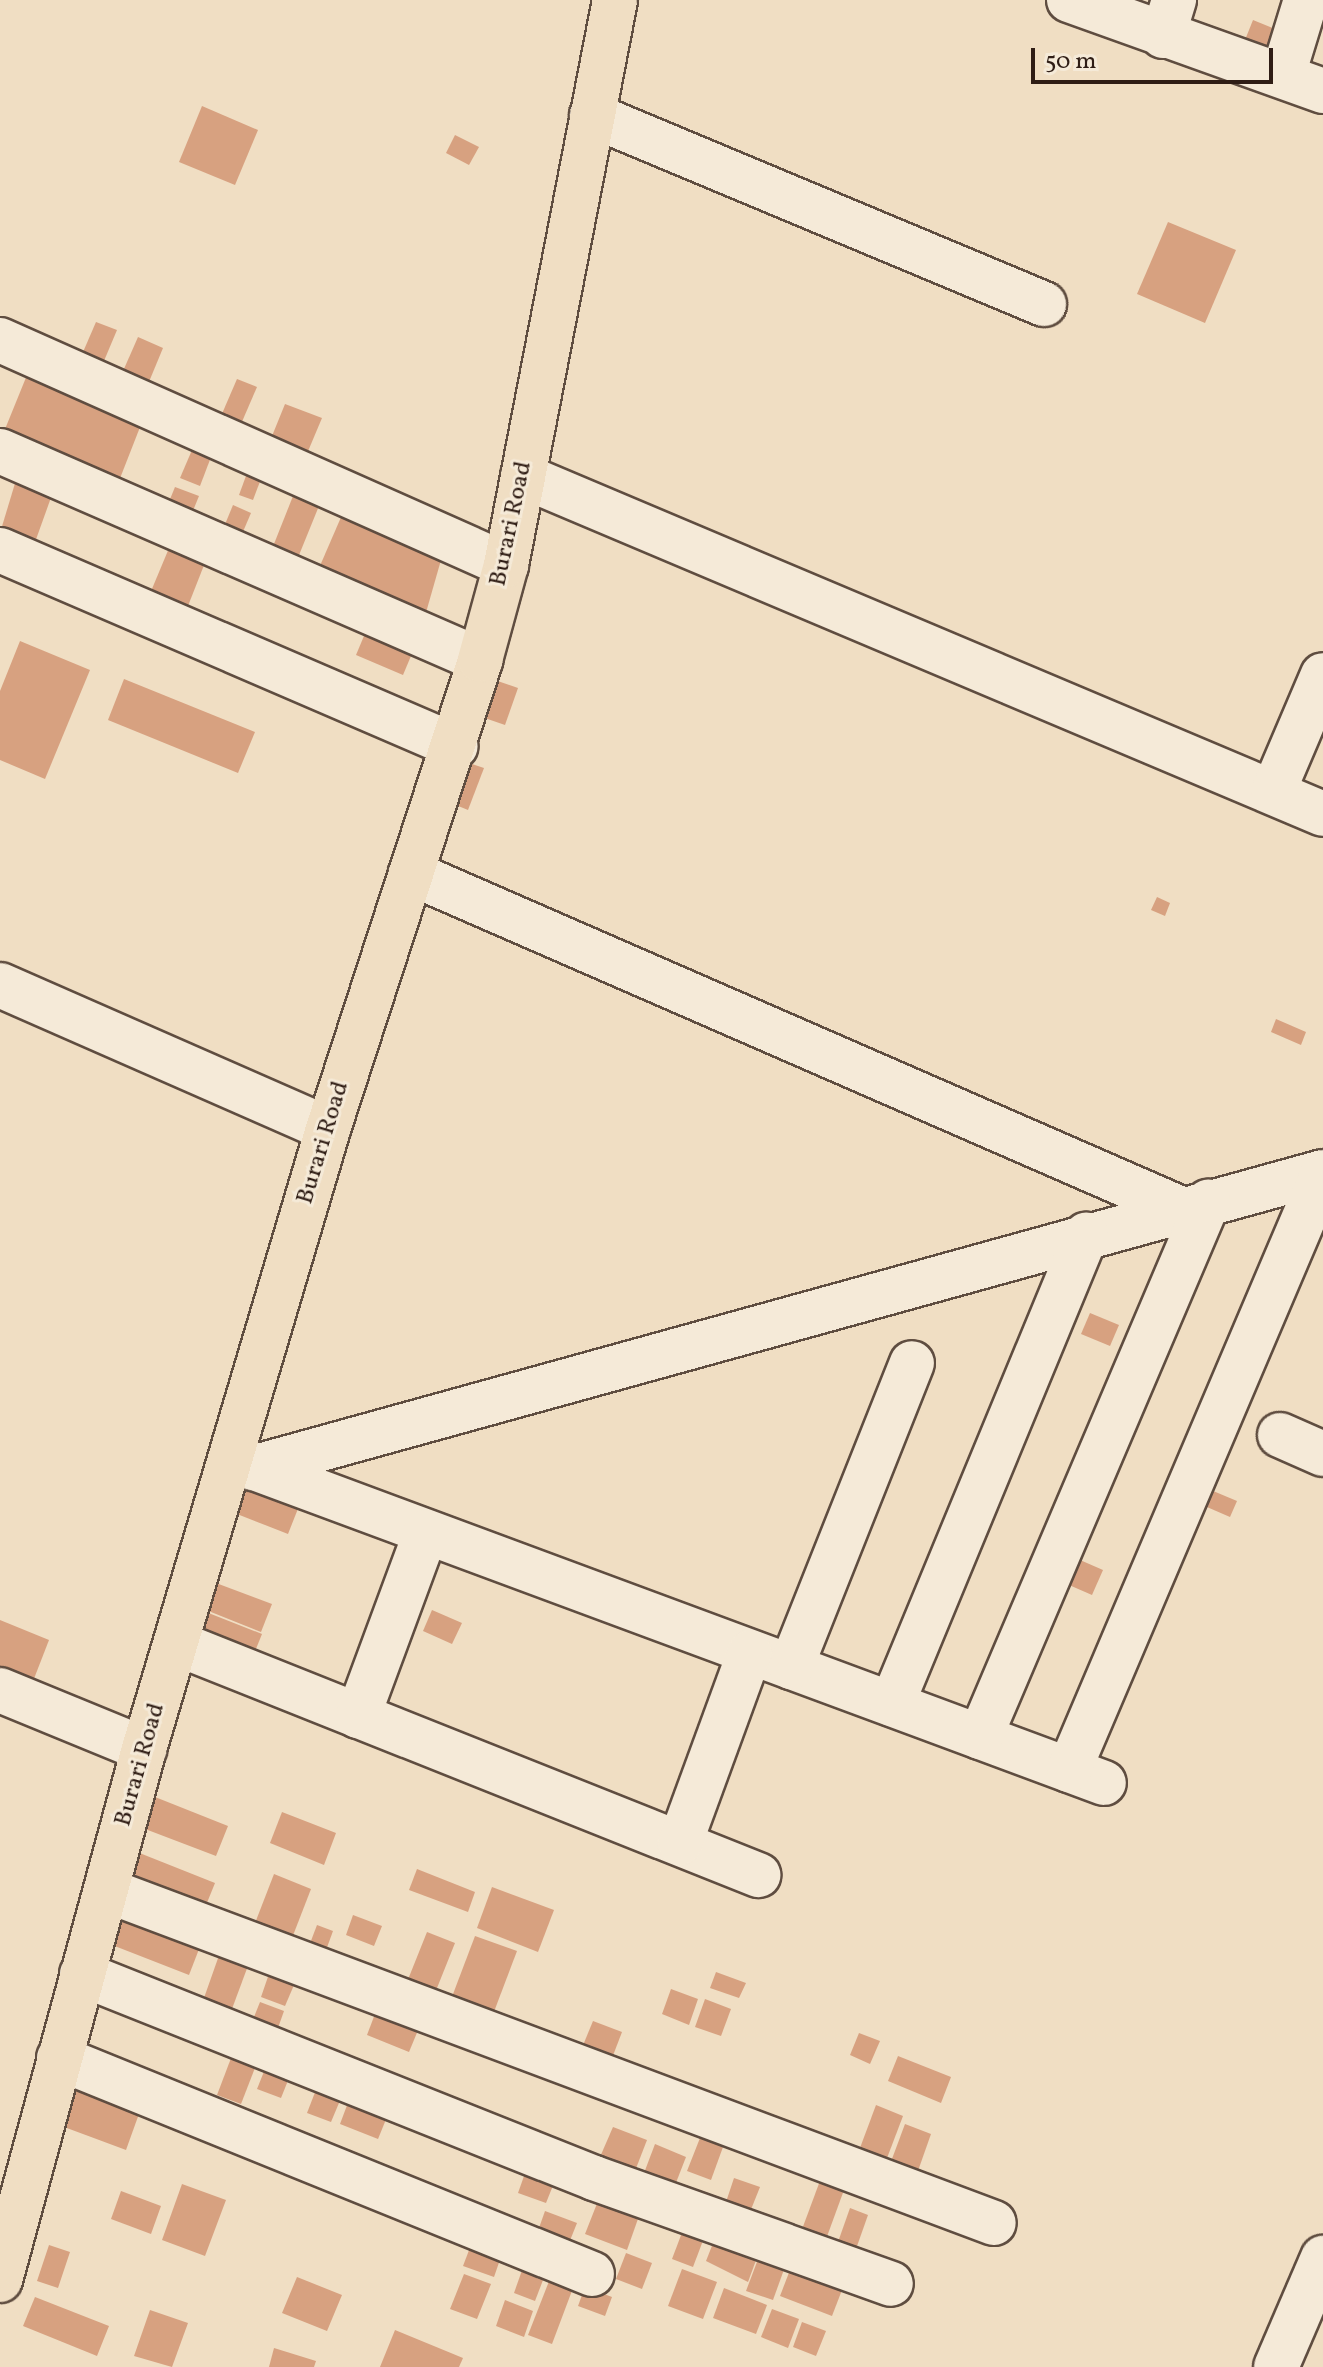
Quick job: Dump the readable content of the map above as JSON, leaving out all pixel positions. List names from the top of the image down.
{
  "streets": {
    "main road": ["Burari Road"]
  },
  "scale_bar": "50 m"
}
